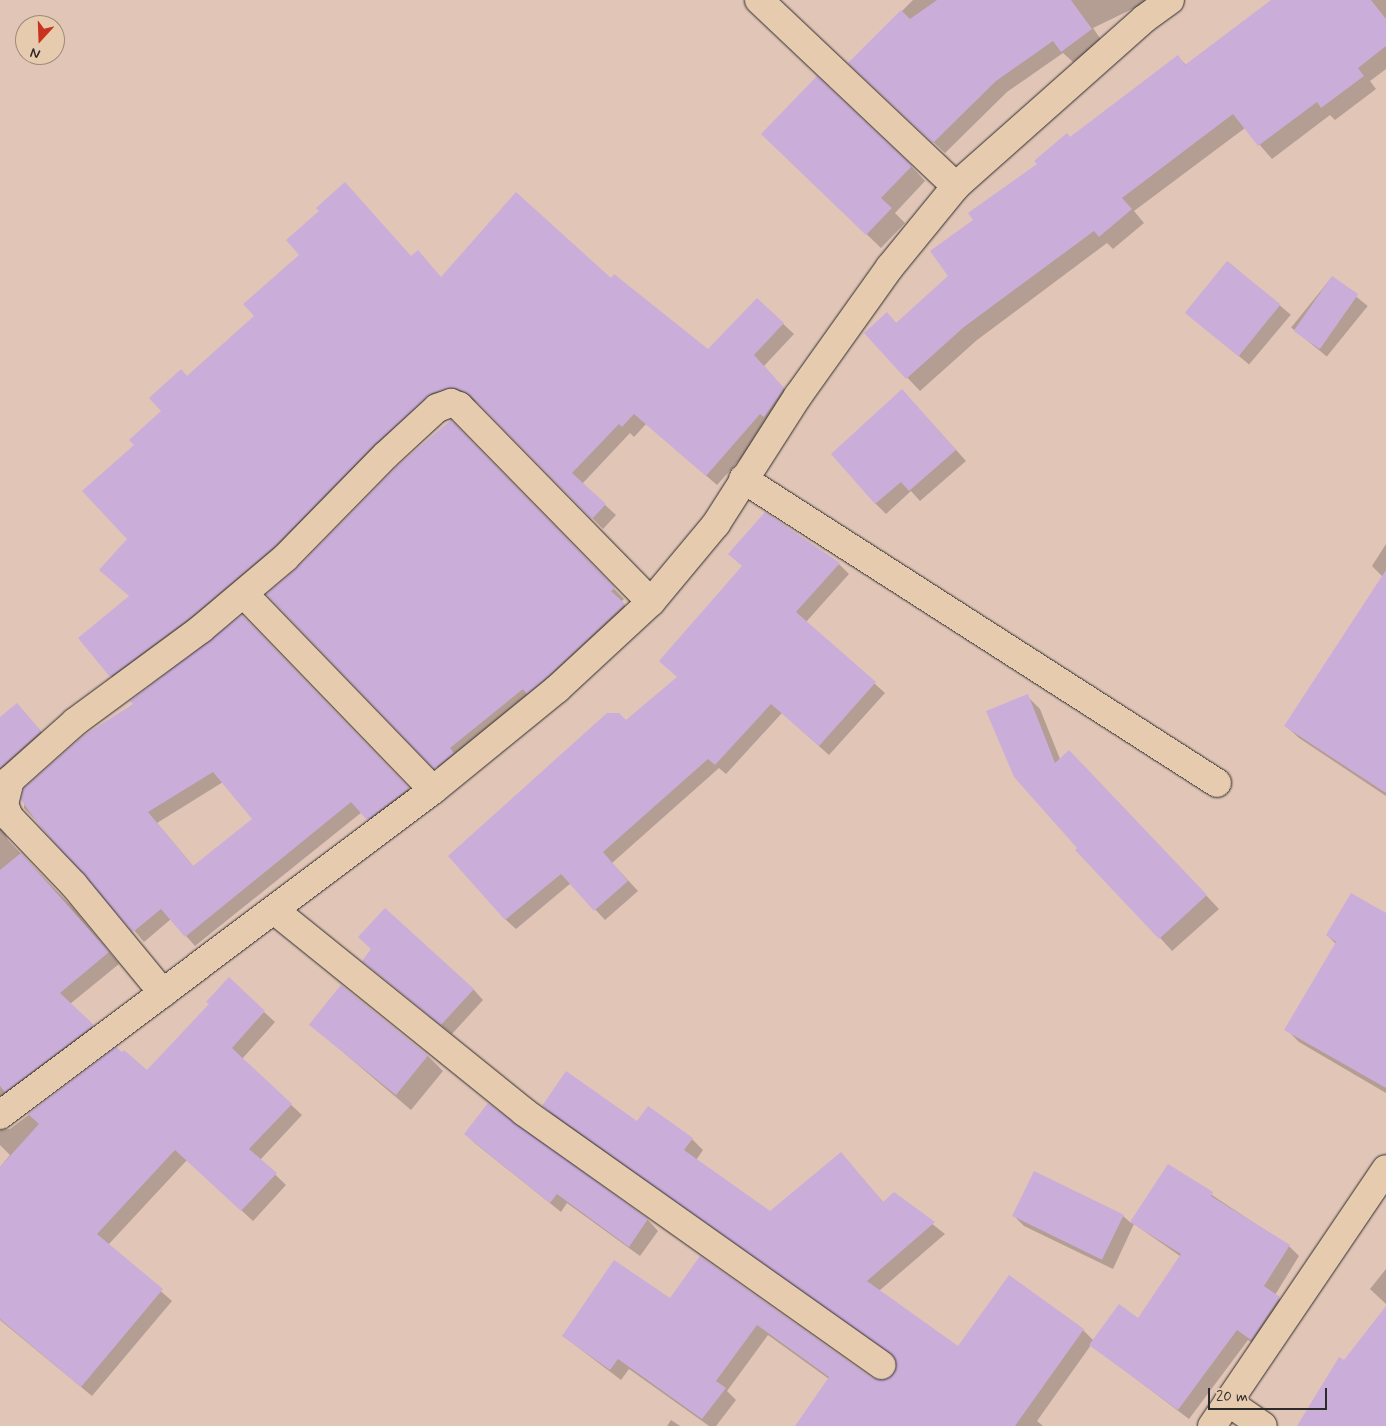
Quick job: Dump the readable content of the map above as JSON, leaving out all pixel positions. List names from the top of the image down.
{
  "scale_bar": "20 m",
  "north": "bottom"
}
